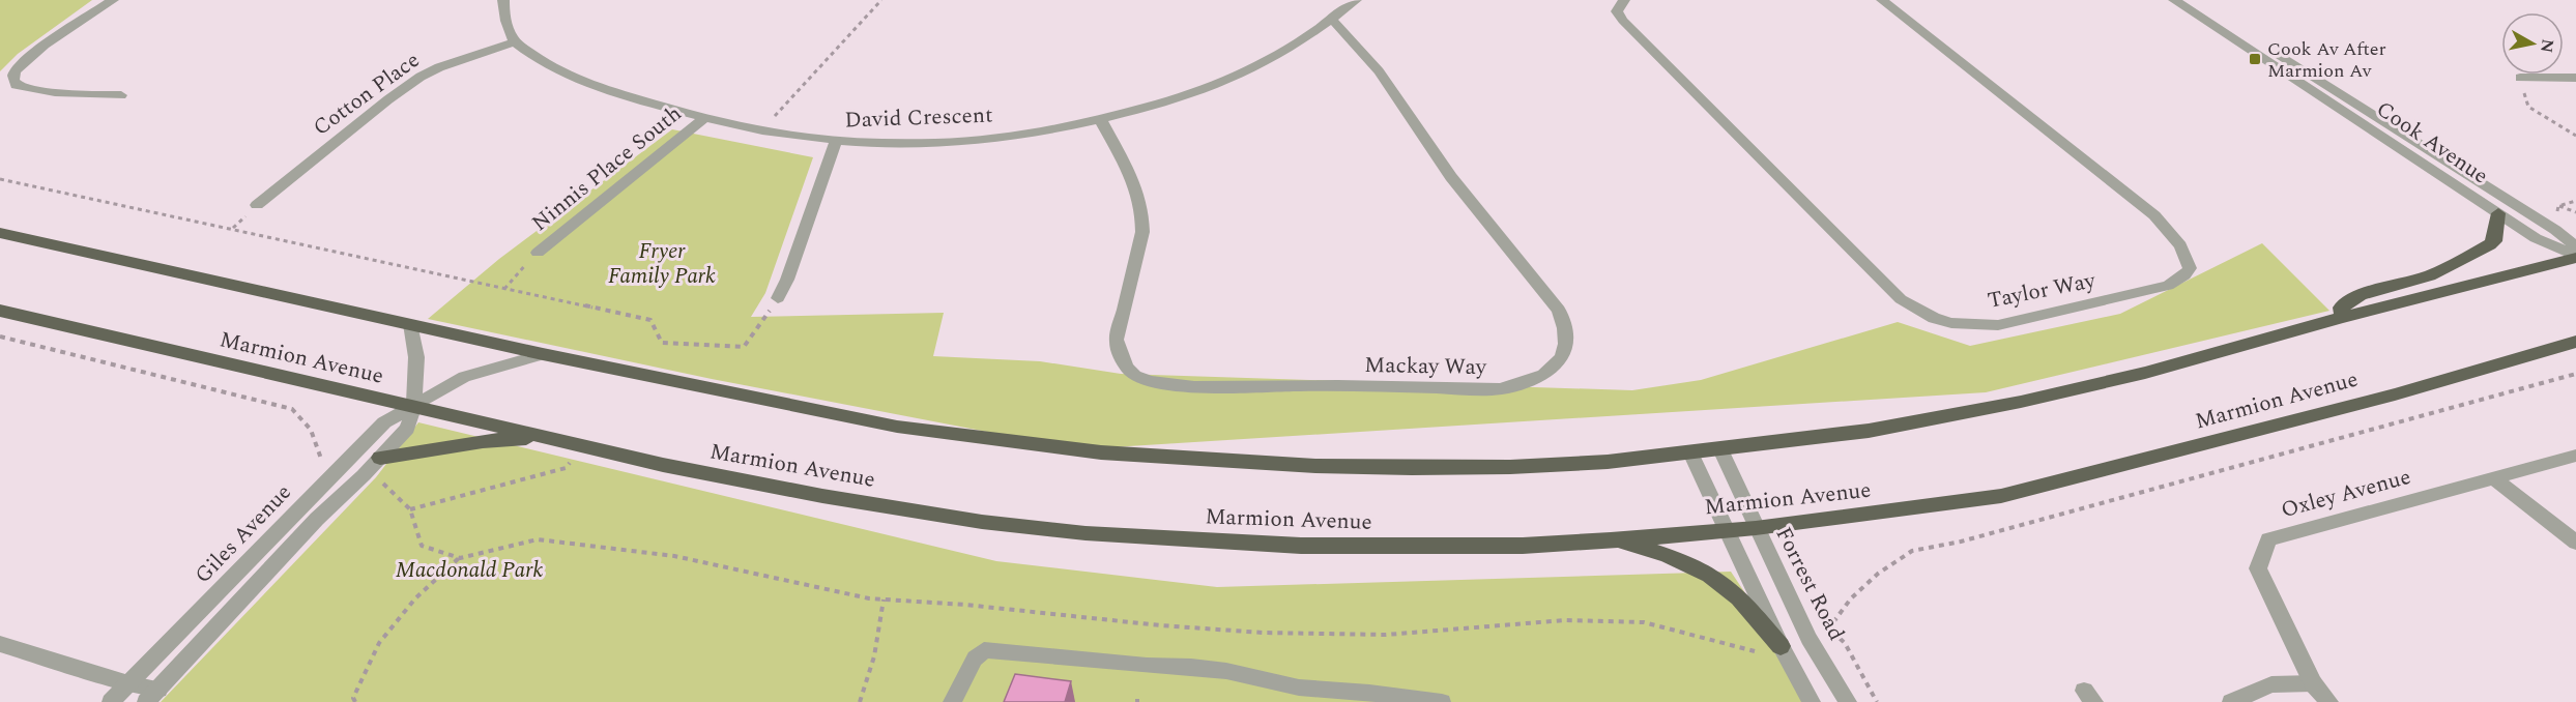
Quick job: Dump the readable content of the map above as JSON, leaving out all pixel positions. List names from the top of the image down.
{
  "streets": {
    "highway": ["Marmion Avenue"],
    "street": [
      "Cotton Place",
      "David Crescent",
      "Cook Avenue",
      "Ninnis Place South",
      "Taylor Way",
      "Mackay Way",
      "Oxley Avenue",
      "Giles Avenue",
      "Forrest Road"
    ]
  },
  "crossings": [
    ["Cotton Place", "David Crescent"],
    ["David Crescent", "Ninnis Place South"],
    ["David Crescent", "Mackay Way"],
    ["Marmion Avenue", "Giles Avenue"],
    ["Marmion Avenue", "Forrest Road"]
  ],
  "parks": ["Fryer Family Park", "Macdonald Park"],
  "places": {
    "transit": ["Cook Av After Marmion Av"]
  },
  "north": "right"
}
